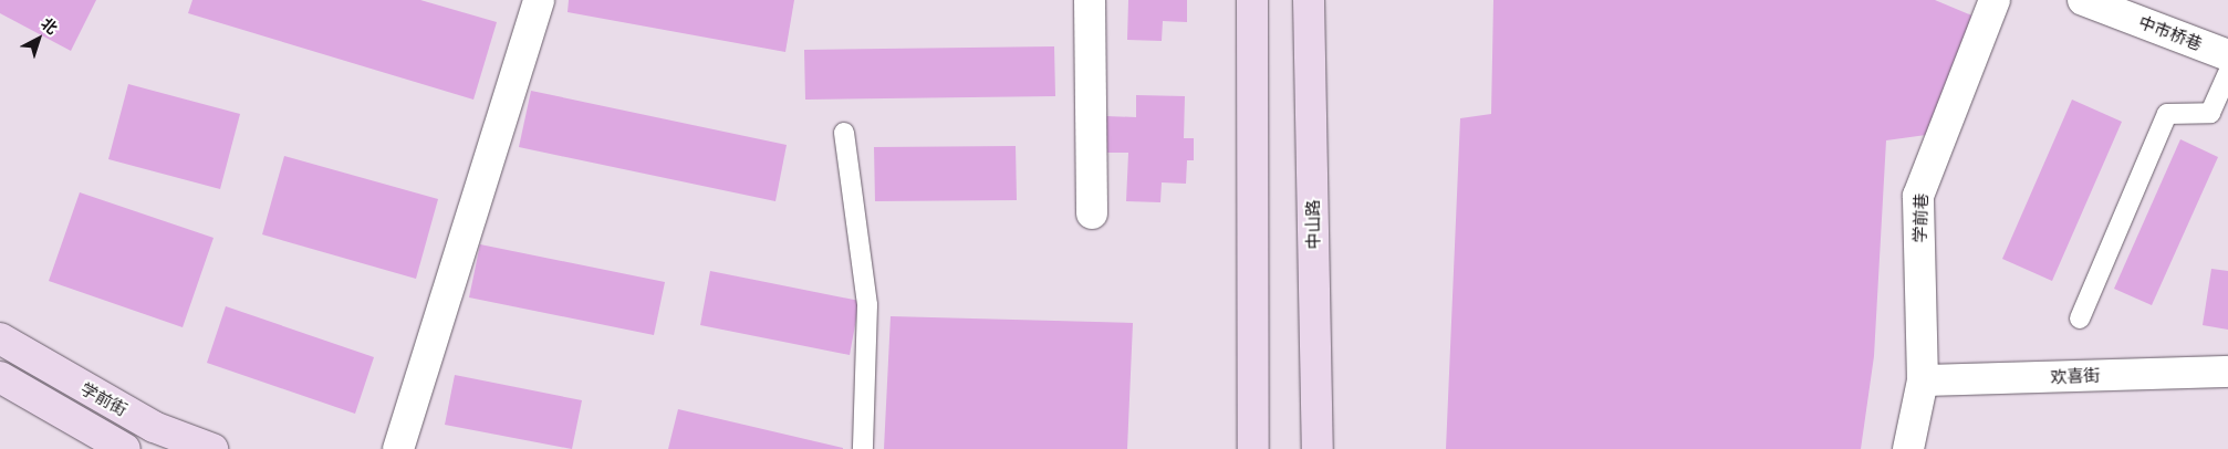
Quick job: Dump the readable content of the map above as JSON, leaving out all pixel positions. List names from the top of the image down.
{
  "streets": {
    "main road": ["中山路", "学前街"],
    "street": ["中市桥巷", "学前巷", "欢喜街"]
  },
  "crossings": [
    ["学前巷", "欢喜街"]
  ],
  "north": "top right"
}
